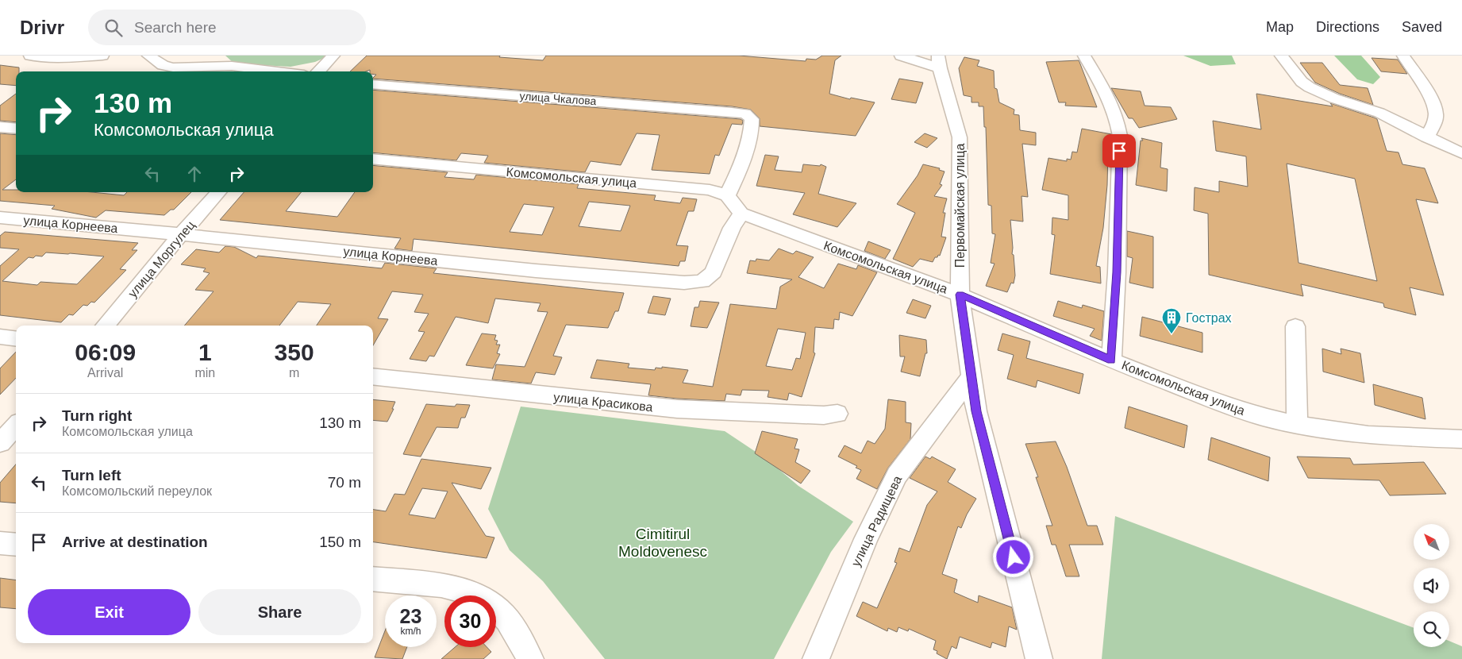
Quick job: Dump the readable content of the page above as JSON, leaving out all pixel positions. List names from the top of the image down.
{
  "streets": {
    "street": [
      "улица Чкалова",
      "Комсомольская улица",
      "Первомайская улица",
      "улица Корнеева",
      "улица Моргулец",
      "улица Красикова",
      "улица Радищева"
    ]
  },
  "crossings": [
    ["улица Чкалова", "Комсомольская улица"],
    ["Комсомольская улица", "Первомайская улица"],
    ["Комсомольская улица", "улица Корнеева"],
    ["Первомайская улица", "улица Радищева"],
    ["улица Корнеева", "улица Моргулец"]
  ],
  "parks": ["Cimitirul Moldovenesc"],
  "places": {
    "building": ["Гострах"]
  },
  "north": "top left",
  "page": {
    "header": "Drivr",
    "search": "Search here",
    "nav": ["Map", "Directions", "Saved"],
    "turn": ["130 m", "Комсомольская улица"],
    "eta": [
      "06:09",
      "Arrival",
      "1",
      "min",
      "350",
      "m"
    ],
    "list": [
      {
        "name": "Turn right",
        "note": "Комсомольская улица",
        "value": "130 m"
      },
      {
        "name": "Turn left",
        "note": "Комсомольский переулок",
        "value": "70 m"
      },
      {
        "name": "Arrive at destination",
        "value": "150 m"
      }
    ],
    "buttons": ["Exit", "Share"],
    "speed": "23 km/h",
    "limit": "30"
  }
}
